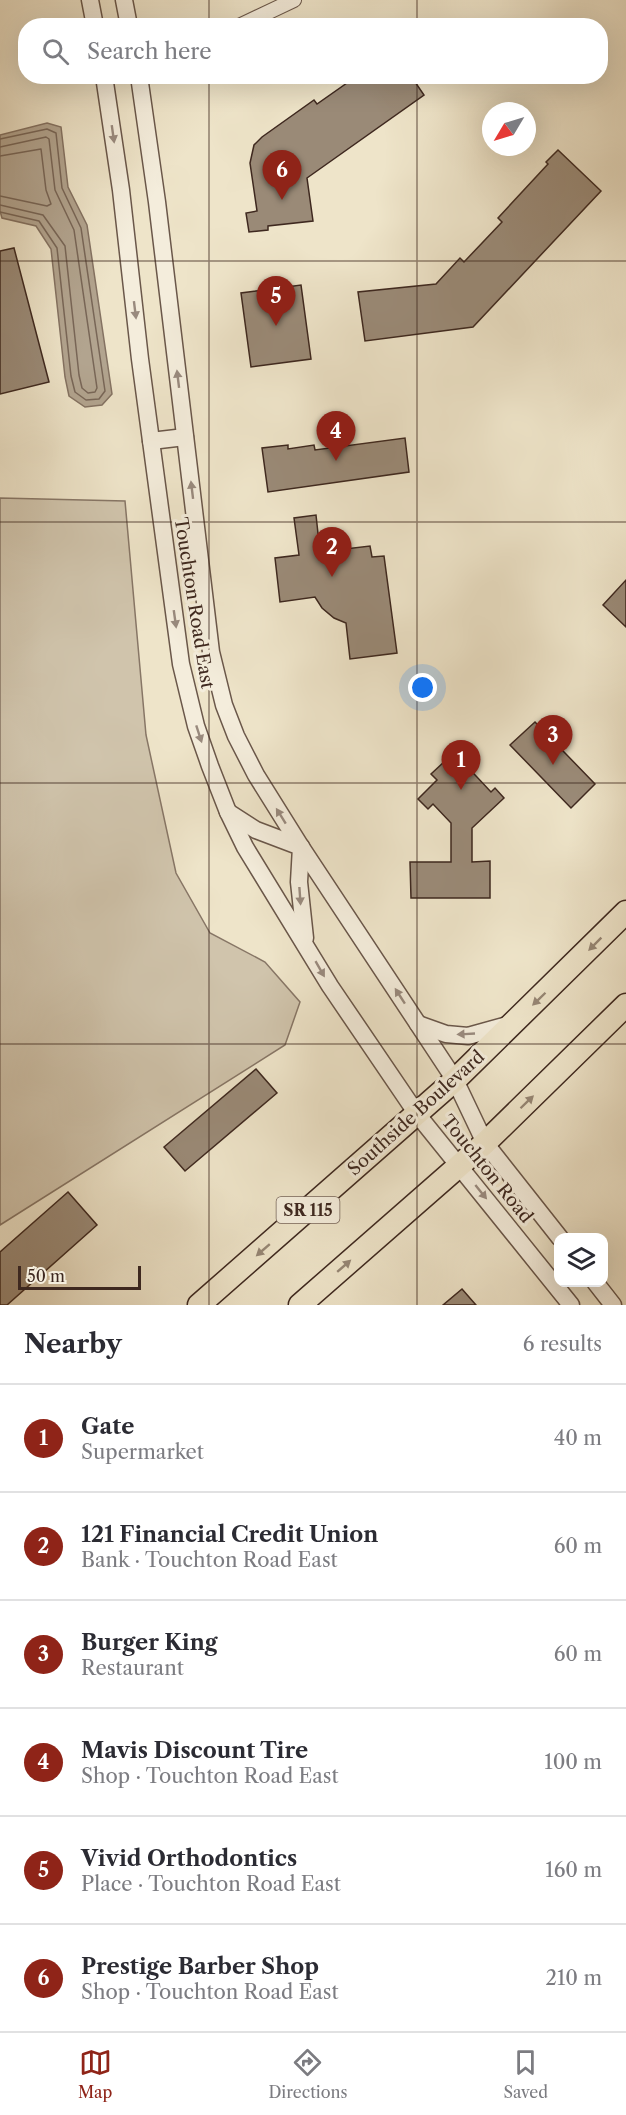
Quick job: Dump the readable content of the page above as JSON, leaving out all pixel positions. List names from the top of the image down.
{
  "streets": {
    "highway": ["Southside Boulevard", "SR 115"],
    "street": ["Touchton Road East", "Touchton Road"]
  },
  "crossings": [
    ["Touchton Road East", "Southside Boulevard"],
    ["Touchton Road East", "Touchton Road"],
    ["Southside Boulevard", "Touchton Road"]
  ],
  "scale_bar": "50 m",
  "north": "bottom left",
  "page": {
    "search": "Search here",
    "pins": [
      "6",
      "5",
      "4",
      "2",
      "3",
      "1"
    ],
    "scale": "50 m",
    "heading": ["Nearby", "6 results"],
    "list": [
      {
        "mark": "1",
        "name": "Gate",
        "note": "Supermarket",
        "value": "40 m"
      },
      {
        "mark": "2",
        "name": "121 Financial Credit Union",
        "note": "Bank · Touchton Road East",
        "value": "60 m"
      },
      {
        "mark": "3",
        "name": "Burger King",
        "note": "Restaurant",
        "value": "60 m"
      },
      {
        "mark": "4",
        "name": "Mavis Discount Tire",
        "note": "Shop · Touchton Road East",
        "value": "100 m"
      },
      {
        "mark": "5",
        "name": "Vivid Orthodontics",
        "note": "Place · Touchton Road East",
        "value": "160 m"
      },
      {
        "mark": "6",
        "name": "Prestige Barber Shop",
        "note": "Shop · Touchton Road East",
        "value": "210 m"
      }
    ],
    "nav": ["Map", "Directions", "Saved"]
  }
}
